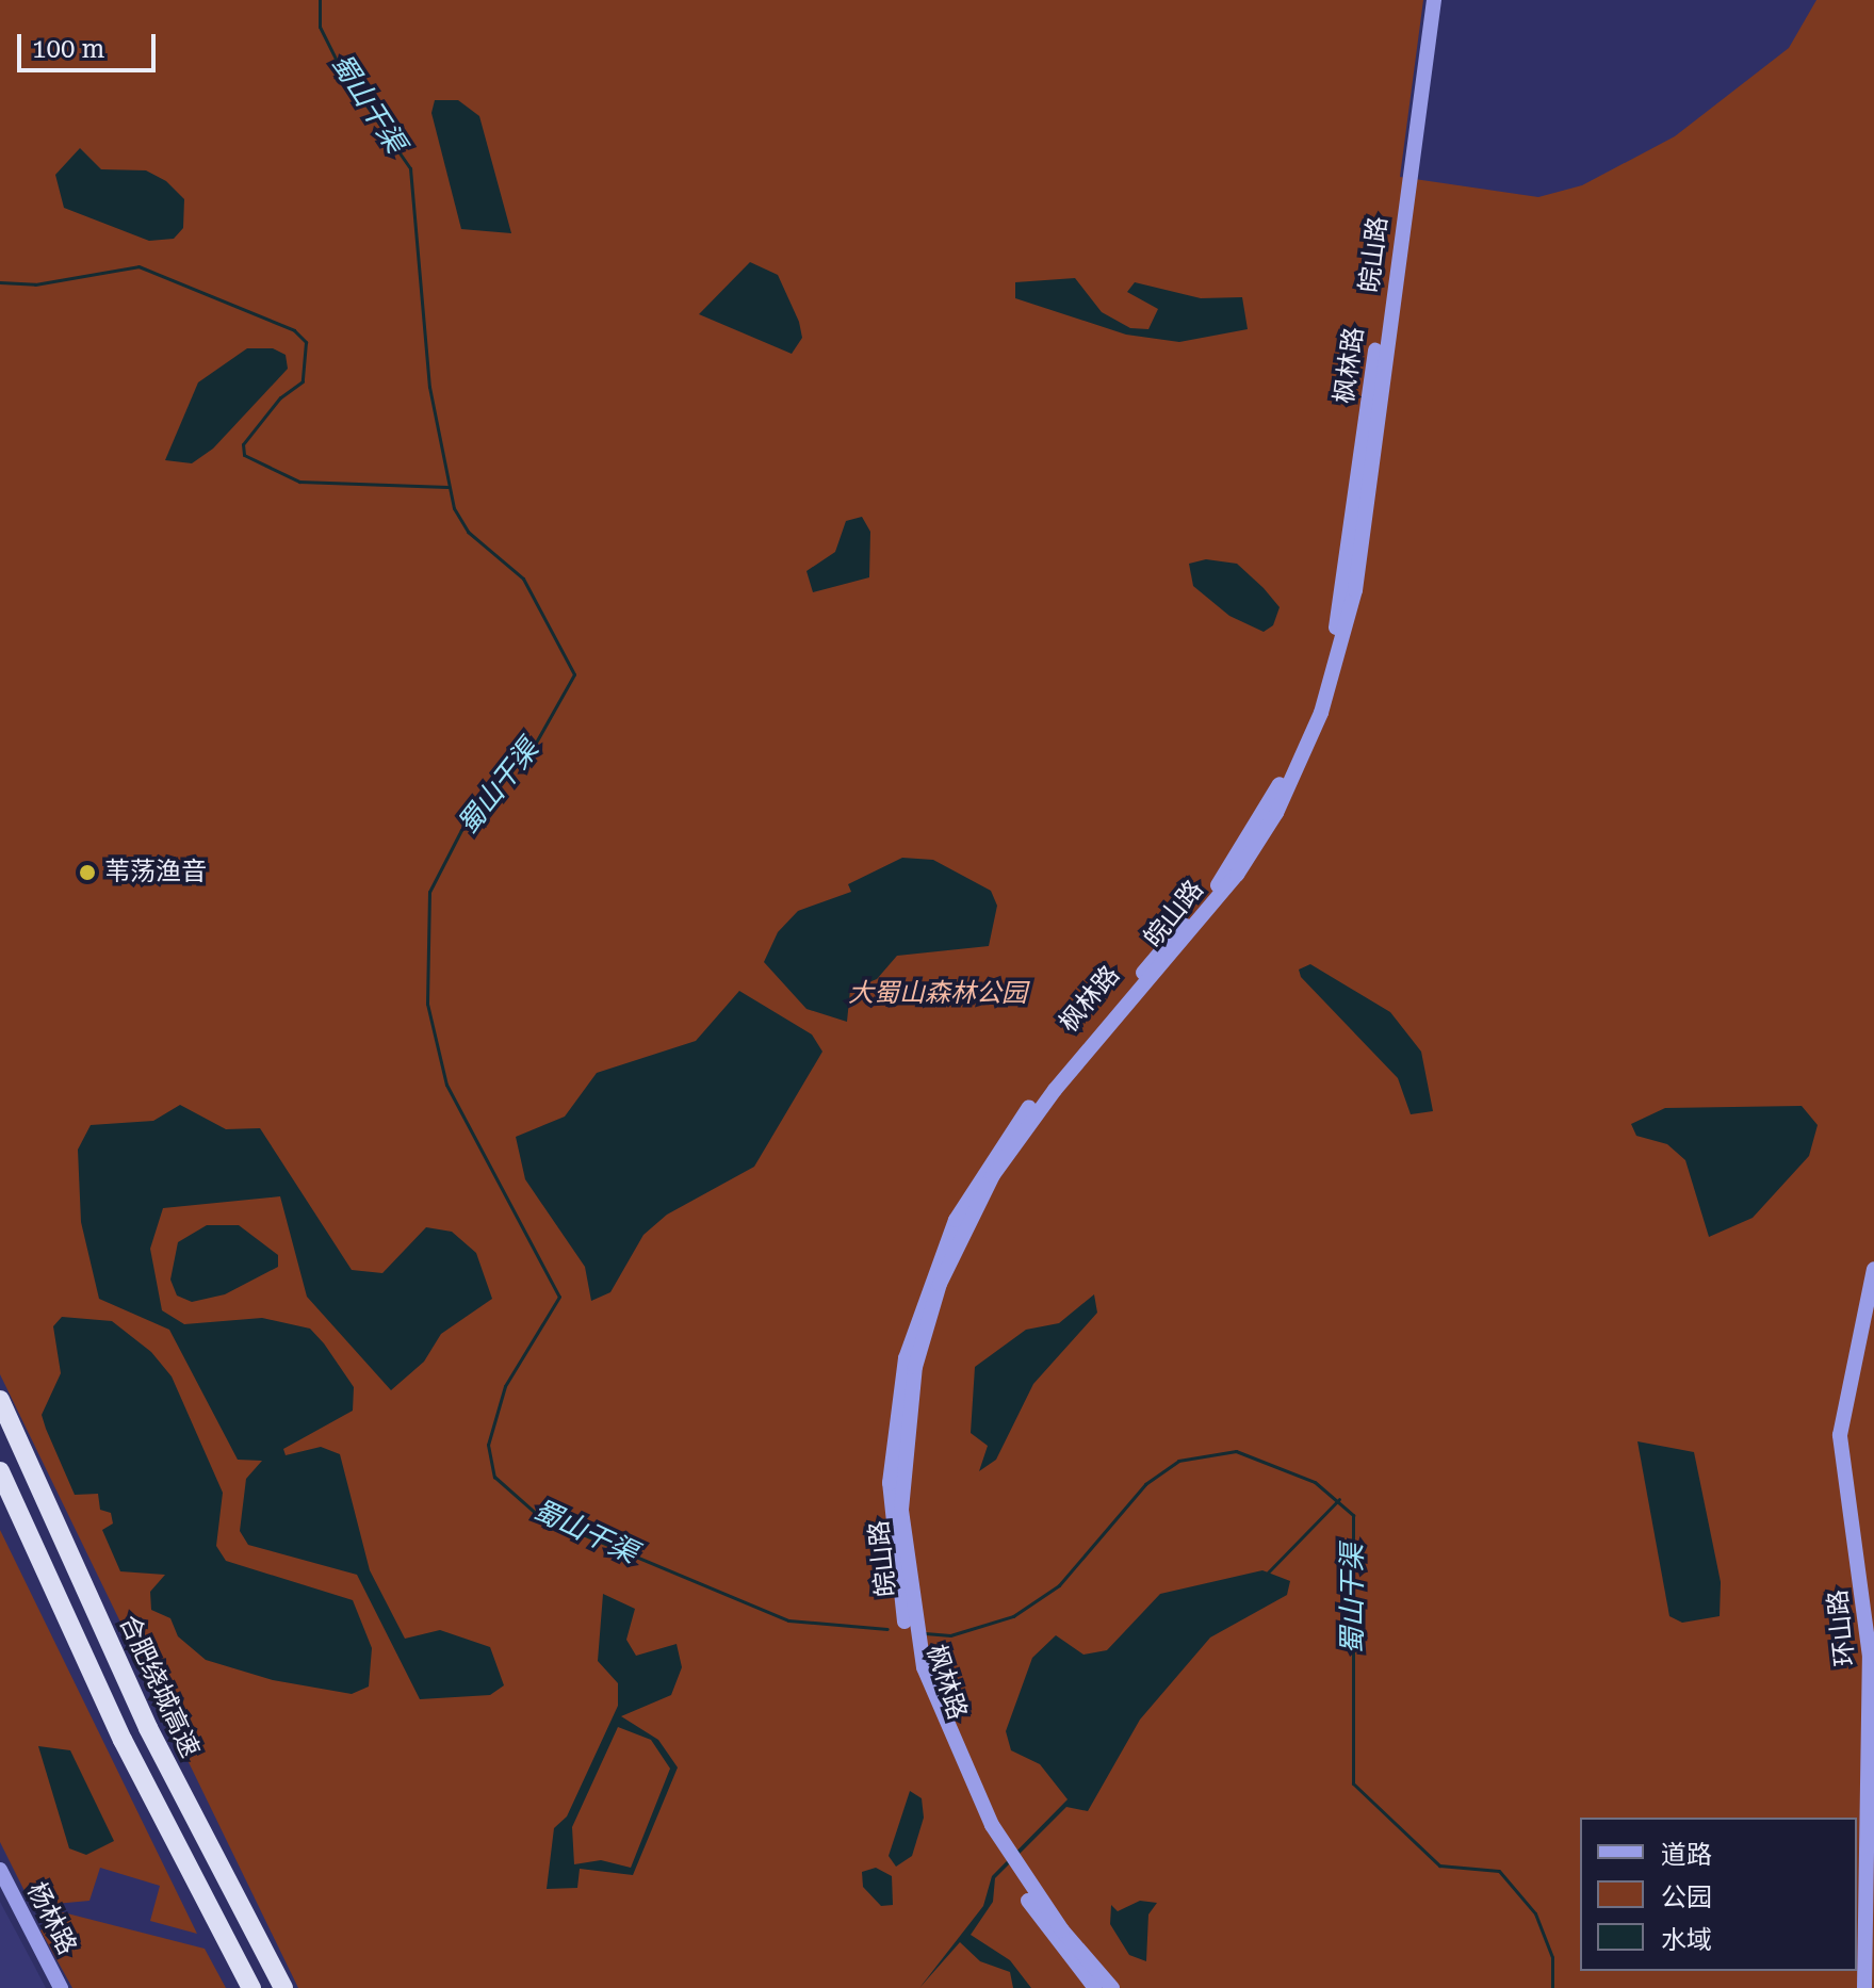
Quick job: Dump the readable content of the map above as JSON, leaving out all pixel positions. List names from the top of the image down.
{
  "streets": {
    "highway": ["合肥绕城高速"],
    "main road": [
      "皖山路",
      "枫林路",
      "环山路",
      "杨林路"
    ]
  },
  "crossings": [
    ["皖山路", "枫林路"]
  ],
  "water": ["蜀山干渠"],
  "parks": ["大蜀山森林公园"],
  "places": ["苇荡渔音"],
  "legend": ["道路", "公园", "水域"],
  "scale_bar": "100 m"
}
